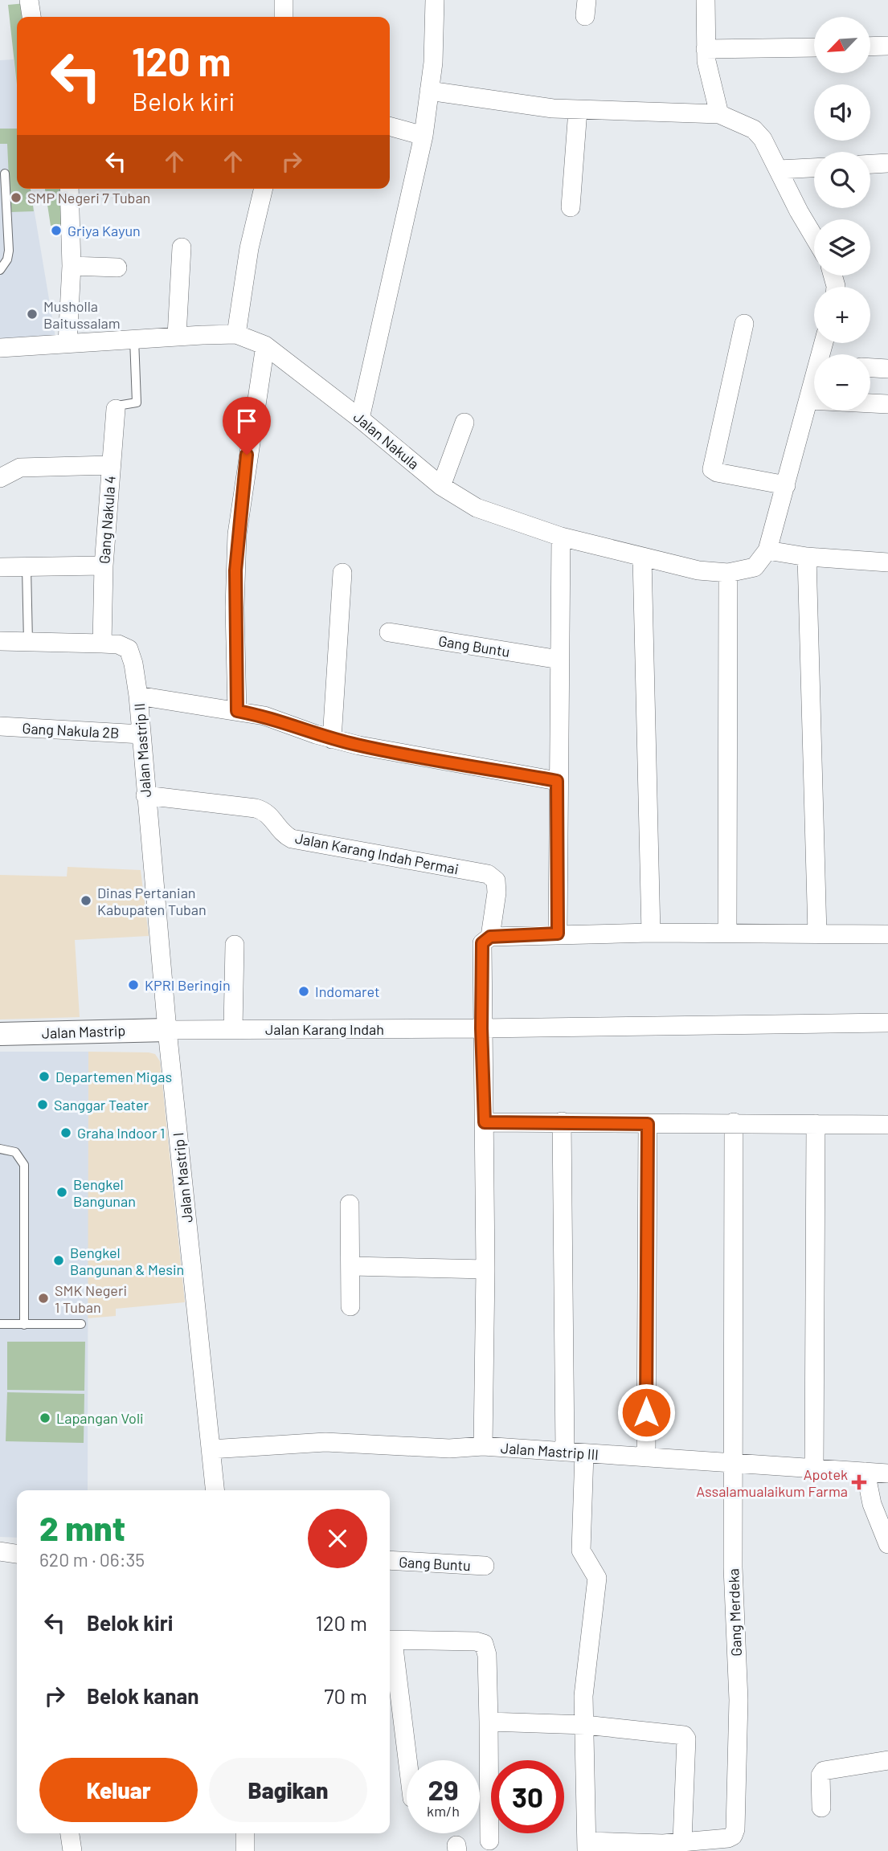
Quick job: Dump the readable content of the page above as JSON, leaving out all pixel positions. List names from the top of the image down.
{
  "streets": {
    "street": [
      "Jalan Nakula",
      "Gang Nakula 4",
      "Gang Buntu",
      "Gang Nakula 2B",
      "Jalan Mastrip II",
      "Jalan Karang Indah Permai",
      "Jalan Karang Indah",
      "Jalan Mastrip",
      "Jalan Mastrip I",
      "Jalan Mastrip III",
      "Gang Merdeka"
    ]
  },
  "crossings": [
    ["Jalan Nakula", "Gang Nakula 4"],
    ["Gang Nakula 2B", "Jalan Mastrip II"],
    ["Jalan Mastrip II", "Jalan Karang Indah Permai"],
    ["Jalan Mastrip II", "Jalan Karang Indah"],
    ["Jalan Mastrip II", "Jalan Mastrip"],
    ["Jalan Mastrip II", "Jalan Mastrip I"],
    ["Jalan Karang Indah Permai", "Jalan Karang Indah"],
    ["Jalan Karang Indah Permai", "Jalan Mastrip III"],
    ["Jalan Karang Indah", "Jalan Mastrip"],
    ["Jalan Karang Indah", "Jalan Mastrip I"],
    ["Jalan Mastrip", "Jalan Mastrip I"],
    ["Jalan Mastrip I", "Jalan Mastrip III"],
    ["Jalan Mastrip III", "Gang Merdeka"]
  ],
  "places": {
    "other": [
      "SMP Negeri 7 Tuban",
      "Griya Kayun",
      "Musholla Baitussalam",
      "Dinas Pertanian Kabupaten Tuban",
      "KPRI Beringin",
      "Indomaret",
      "Departemen Migas",
      "Sanggar Teater",
      "Graha Indoor 1",
      "Bengkel Bangunan",
      "Bengkel Bangunan & Mesin",
      "SMK Negeri 1 Tuban",
      "Lapangan Voli"
    ],
    "health": ["Apotek Assalamualaikum Farma"]
  },
  "north": "bottom left",
  "page": {
    "map_buttons": ["+", "−"],
    "turn": ["120 m", "Belok kiri"],
    "heading": ["2 mnt", "620 m · 06:35"],
    "list": [
      {
        "name": "Belok kiri",
        "value": "120 m"
      },
      {
        "name": "Belok kanan",
        "value": "70 m"
      }
    ],
    "buttons": ["Keluar", "Bagikan"],
    "speed": "29 km/h",
    "limit": "30"
  }
}
